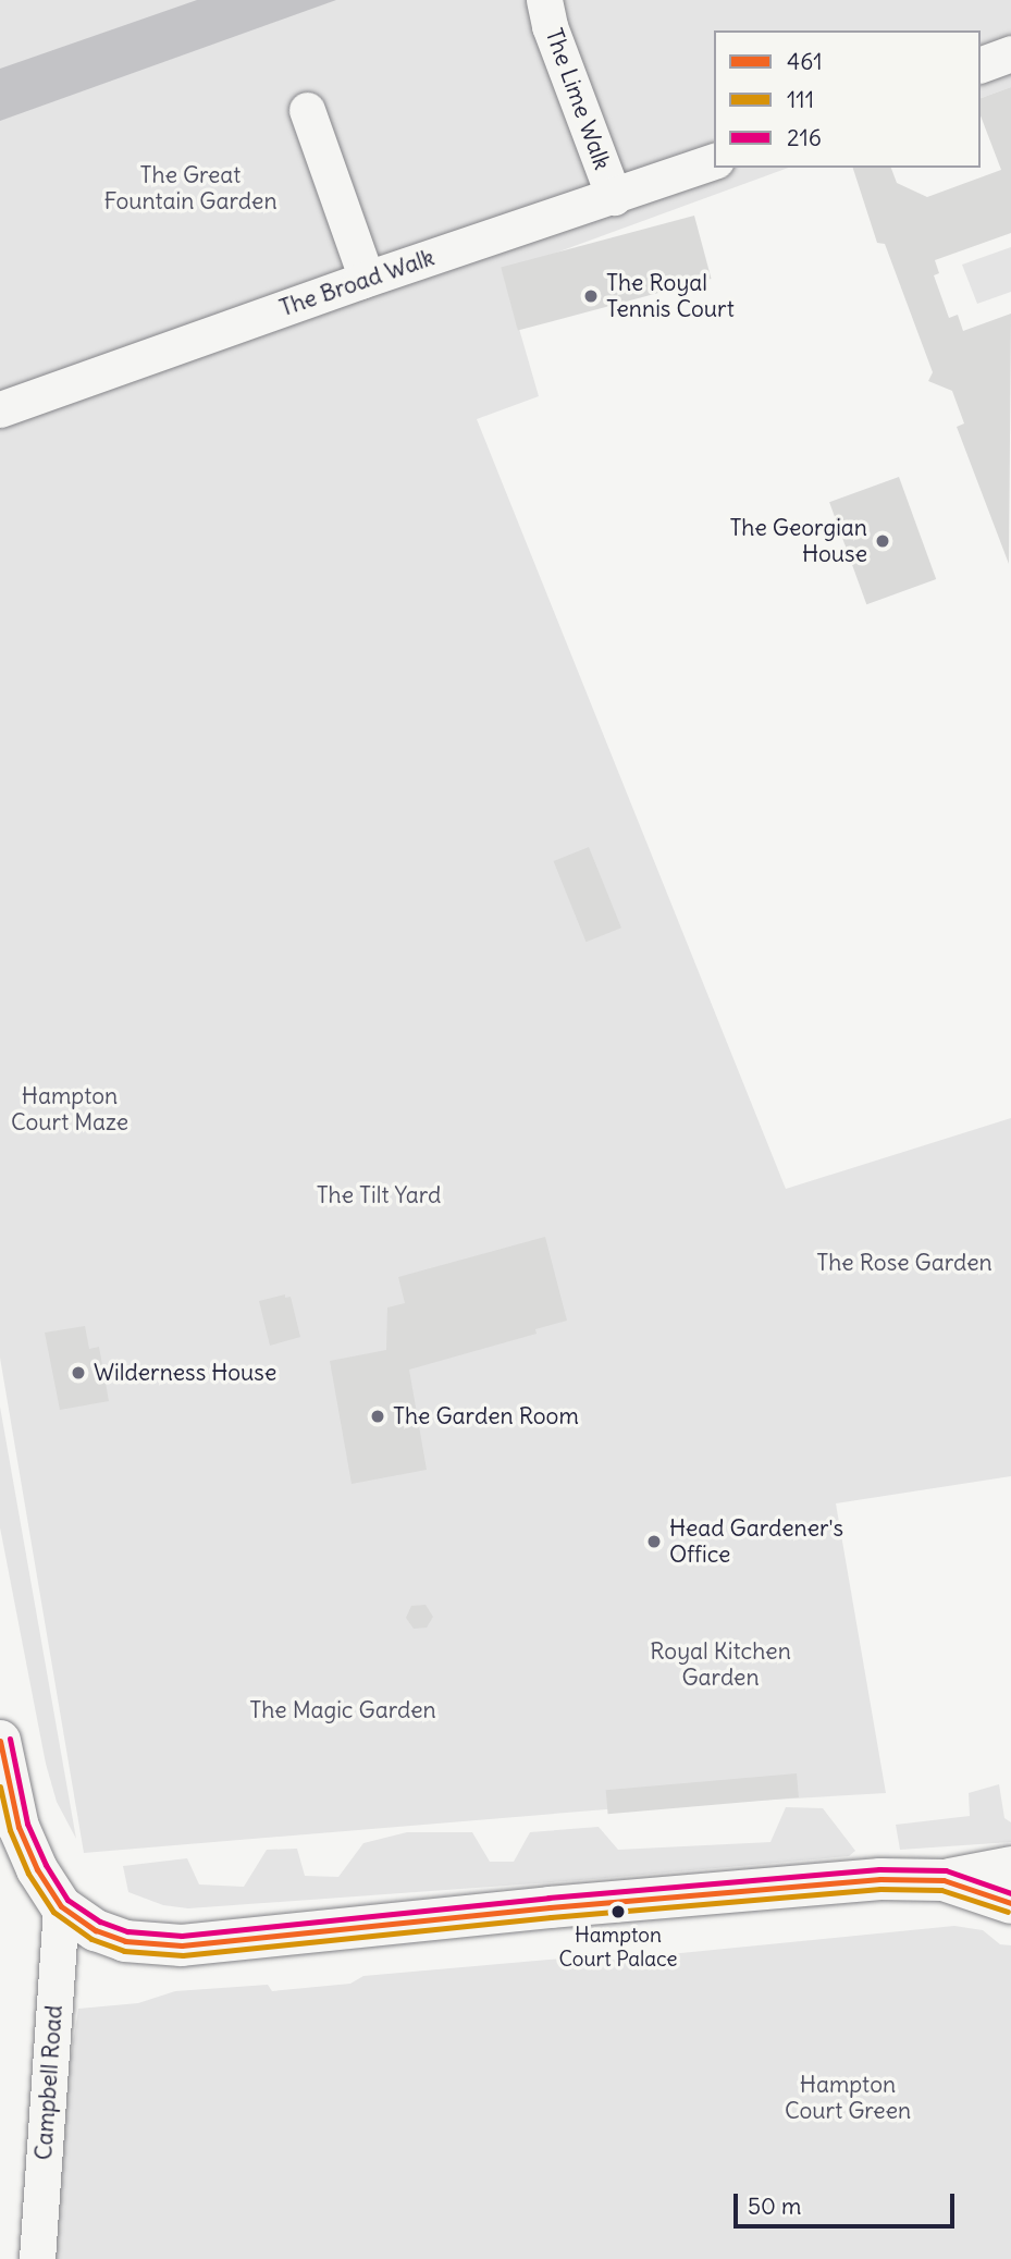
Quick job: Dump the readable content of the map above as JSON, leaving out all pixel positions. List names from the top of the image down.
{
  "streets": {
    "street": ["The Lime Walk", "The Broad Walk", "Campbell Road"]
  },
  "crossings": [
    ["The Lime Walk", "The Broad Walk"]
  ],
  "parks": [
    "The Great Fountain Garden",
    "Hampton Court Maze",
    "The Tilt Yard",
    "The Rose Garden",
    "Royal Kitchen Garden",
    "The Magic Garden",
    "Hampton Court Green"
  ],
  "places": [
    "The Royal Tennis Court",
    "The Georgian House",
    "Wilderness House",
    "The Garden Room",
    "Head Gardener's Office",
    "Hampton Court Palace"
  ],
  "lines": ["transit line 216", "transit line 461", "transit line 111"],
  "legend": ["461", "111", "216"],
  "scale_bar": "50 m"
}
